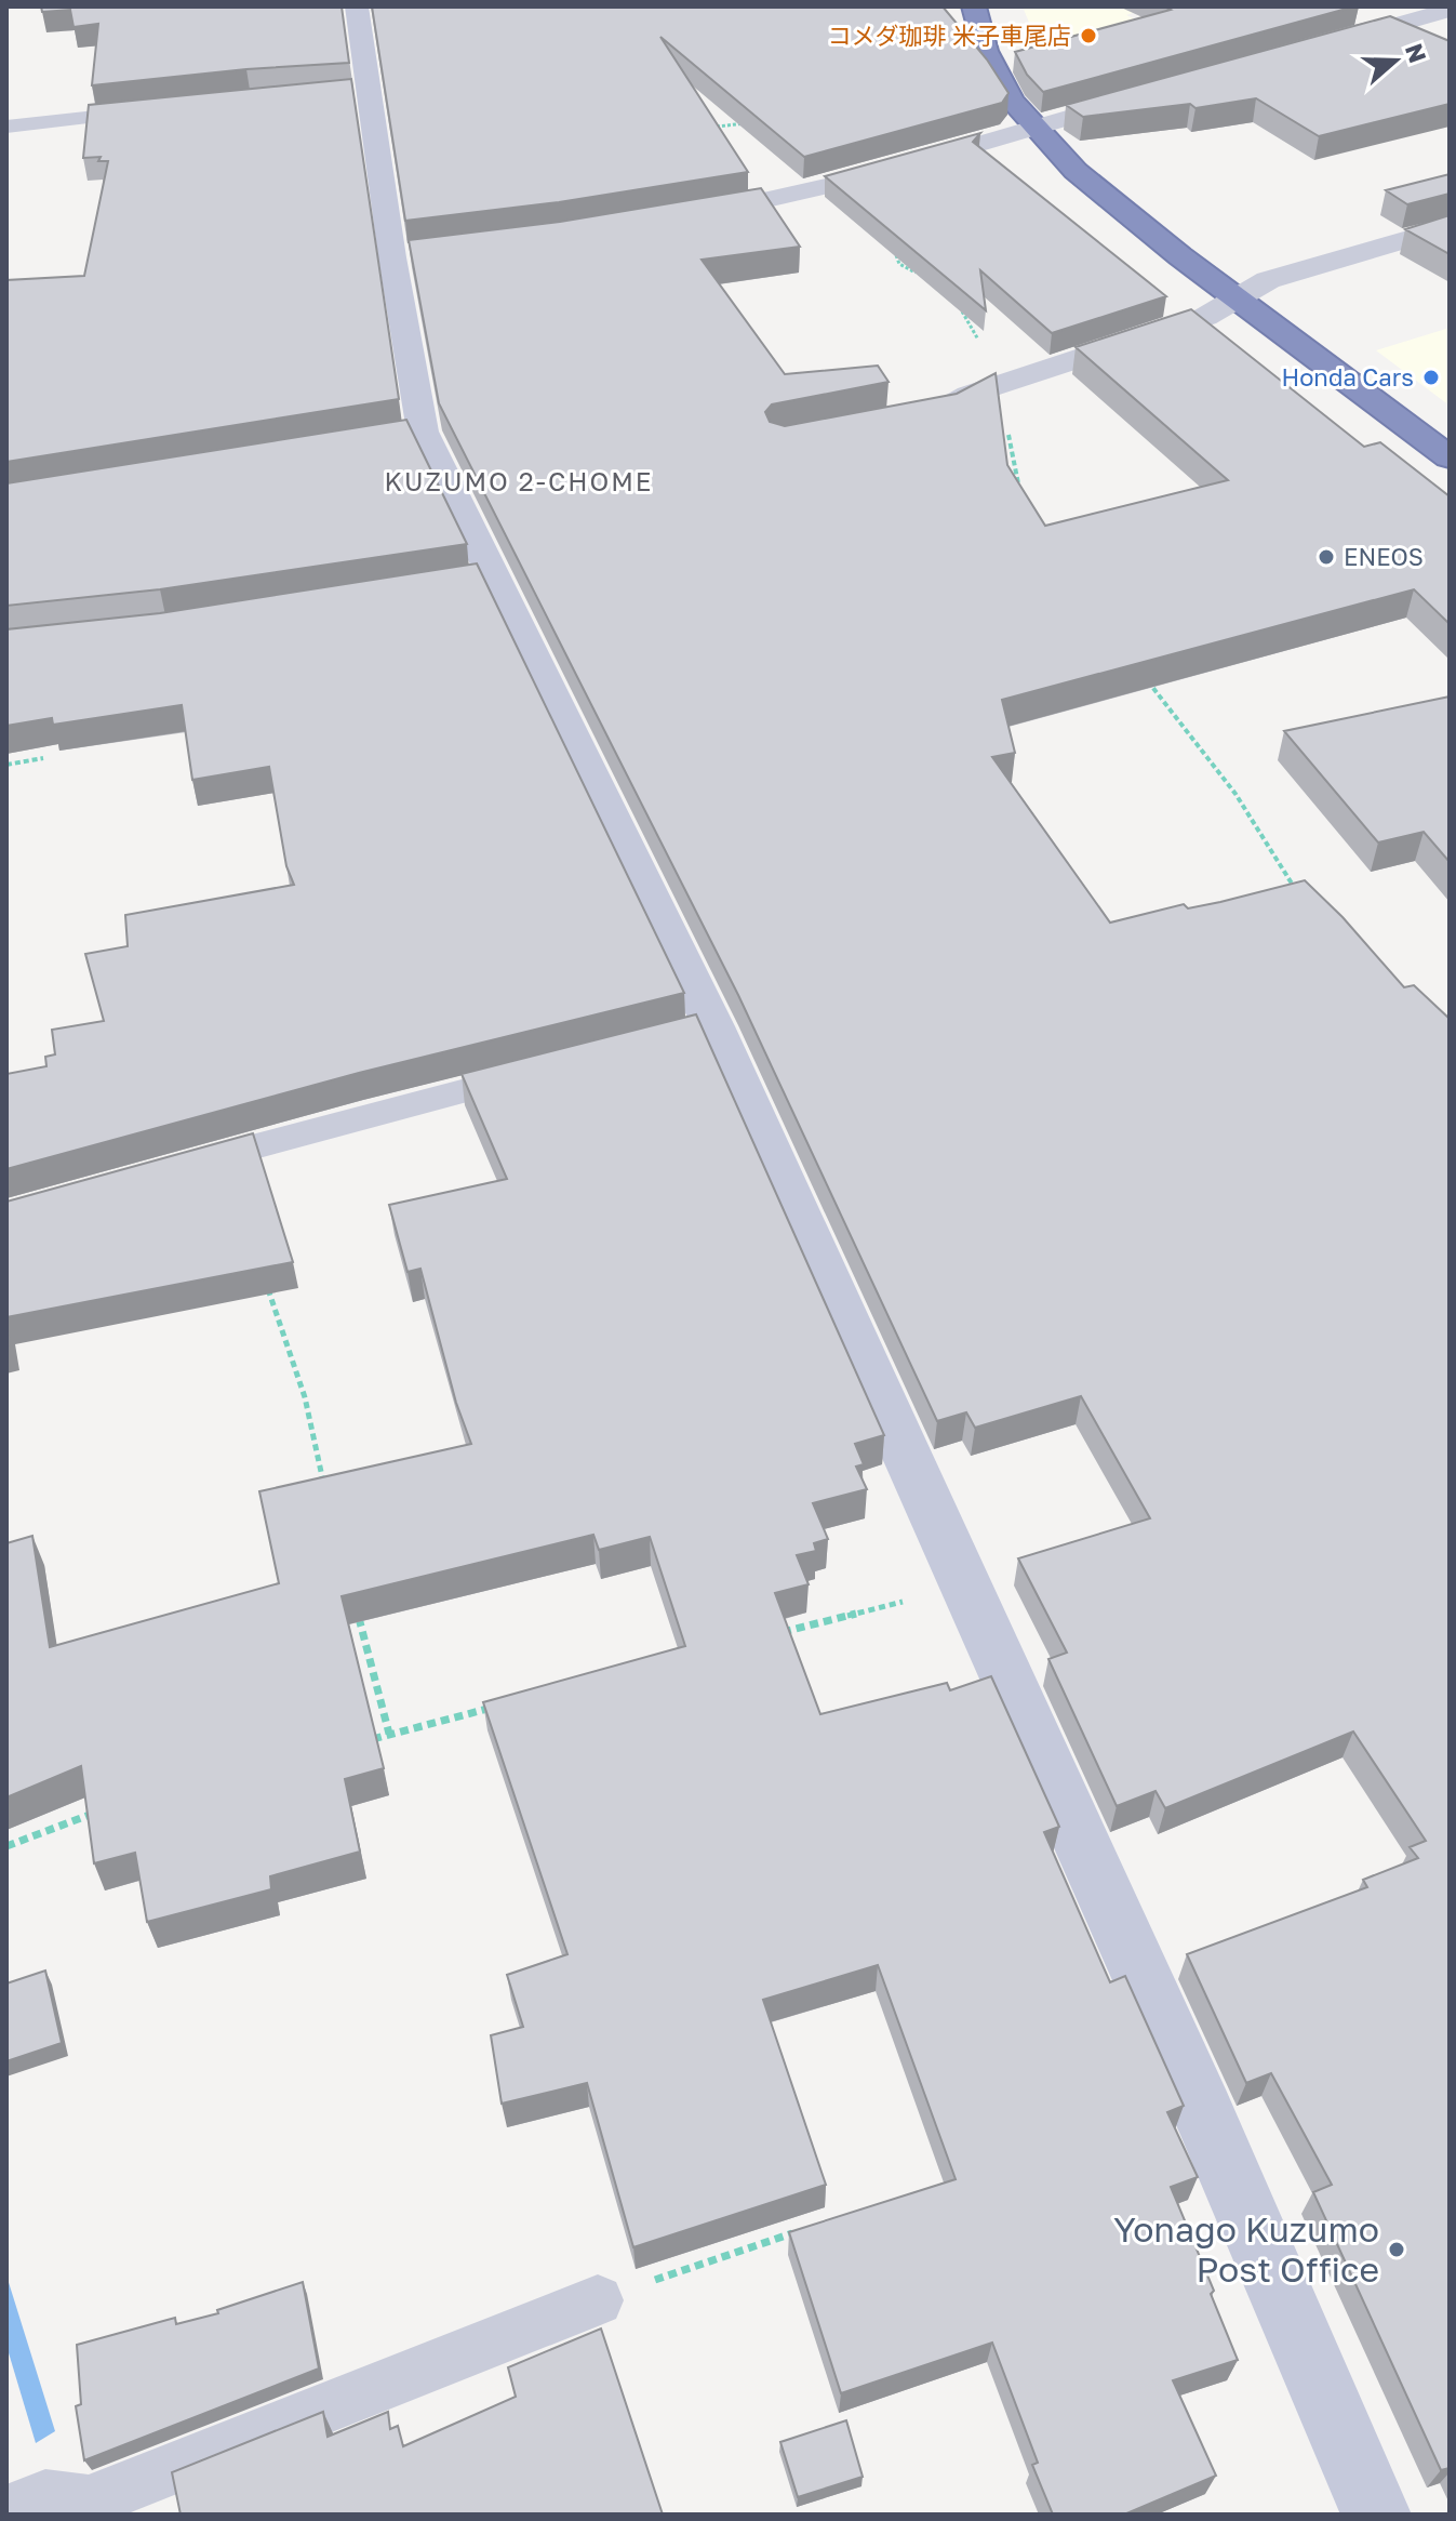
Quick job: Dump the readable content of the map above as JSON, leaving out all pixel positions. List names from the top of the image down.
{
  "districts": ["KUZUMO 2-CHOME"],
  "places": [
    "コメダ珈琲 米子車尾店",
    "Honda Cars",
    "ENEOS",
    "Yonago Kuzumo Post Office"
  ],
  "north": "right"
}
